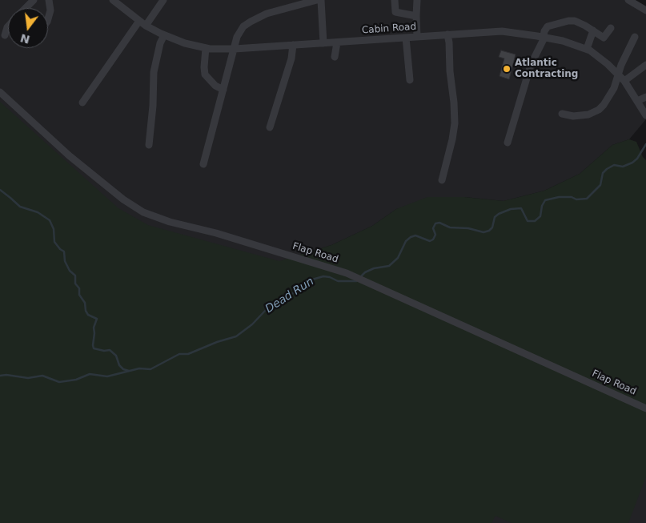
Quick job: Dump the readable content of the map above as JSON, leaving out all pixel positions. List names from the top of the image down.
{
  "streets": {
    "lane": ["Cabin Road", "Flap Road"]
  },
  "water": ["Dead Run"],
  "places": ["Atlantic Contracting"],
  "north": "bottom"
}
